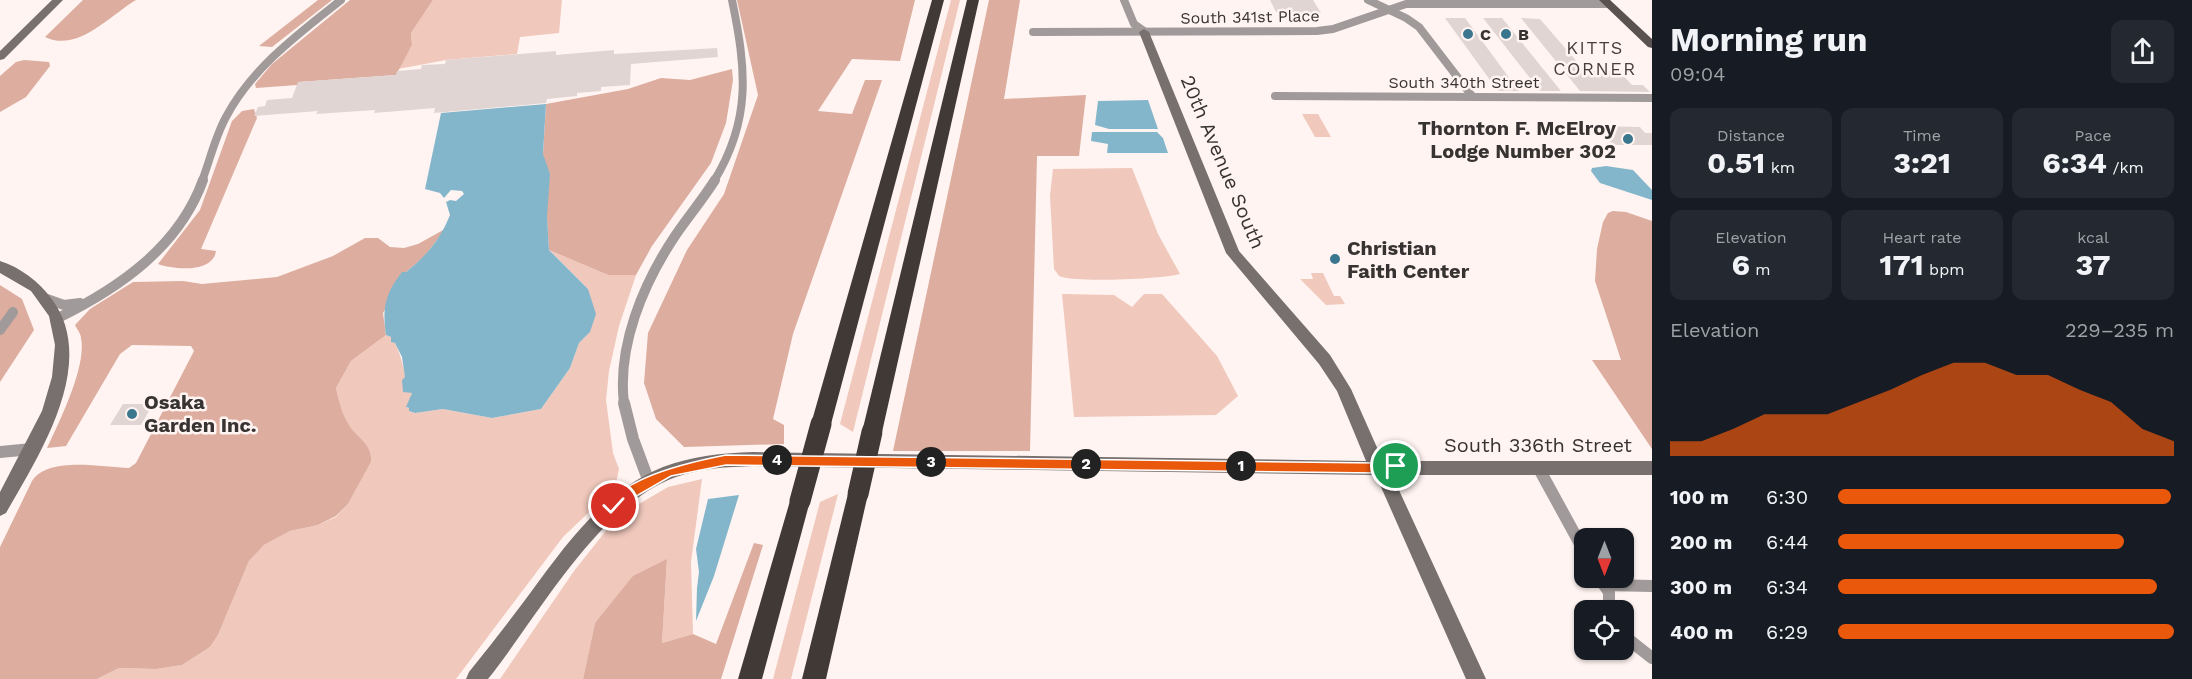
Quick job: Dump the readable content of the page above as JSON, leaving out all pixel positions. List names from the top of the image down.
{
  "streets": {
    "street": [
      "South 341st Place",
      "South 340th Street",
      "20th Avenue South",
      "South 336th Street"
    ]
  },
  "crossings": [
    ["South 341st Place", "20th Avenue South"],
    ["20th Avenue South", "South 336th Street"]
  ],
  "districts": ["KITTS CORNER"],
  "places": [
    "C",
    "B",
    "Thornton F. McElroy Lodge Number 302",
    "Christian Faith Center",
    "Osaka Garden Inc."
  ],
  "north": "bottom",
  "page": {
    "heading": ["Morning run", "09:04"],
    "stats": [
      ["Distance", "0.51 km"],
      ["Time", "3:21"],
      ["Pace", "6:34 /km"],
      ["Elevation", "6 m"],
      ["Heart rate", "171 bpm"],
      ["kcal", "37"]
    ],
    "chart": ["Elevation", "229–235 m"],
    "pins": [
      "4",
      "3",
      "2",
      "1"
    ],
    "list": [
      {
        "name": "100 m",
        "note": "6:30"
      },
      {
        "name": "200 m",
        "note": "6:44"
      },
      {
        "name": "300 m",
        "note": "6:34"
      },
      {
        "name": "400 m",
        "note": "6:29"
      }
    ]
  }
}
